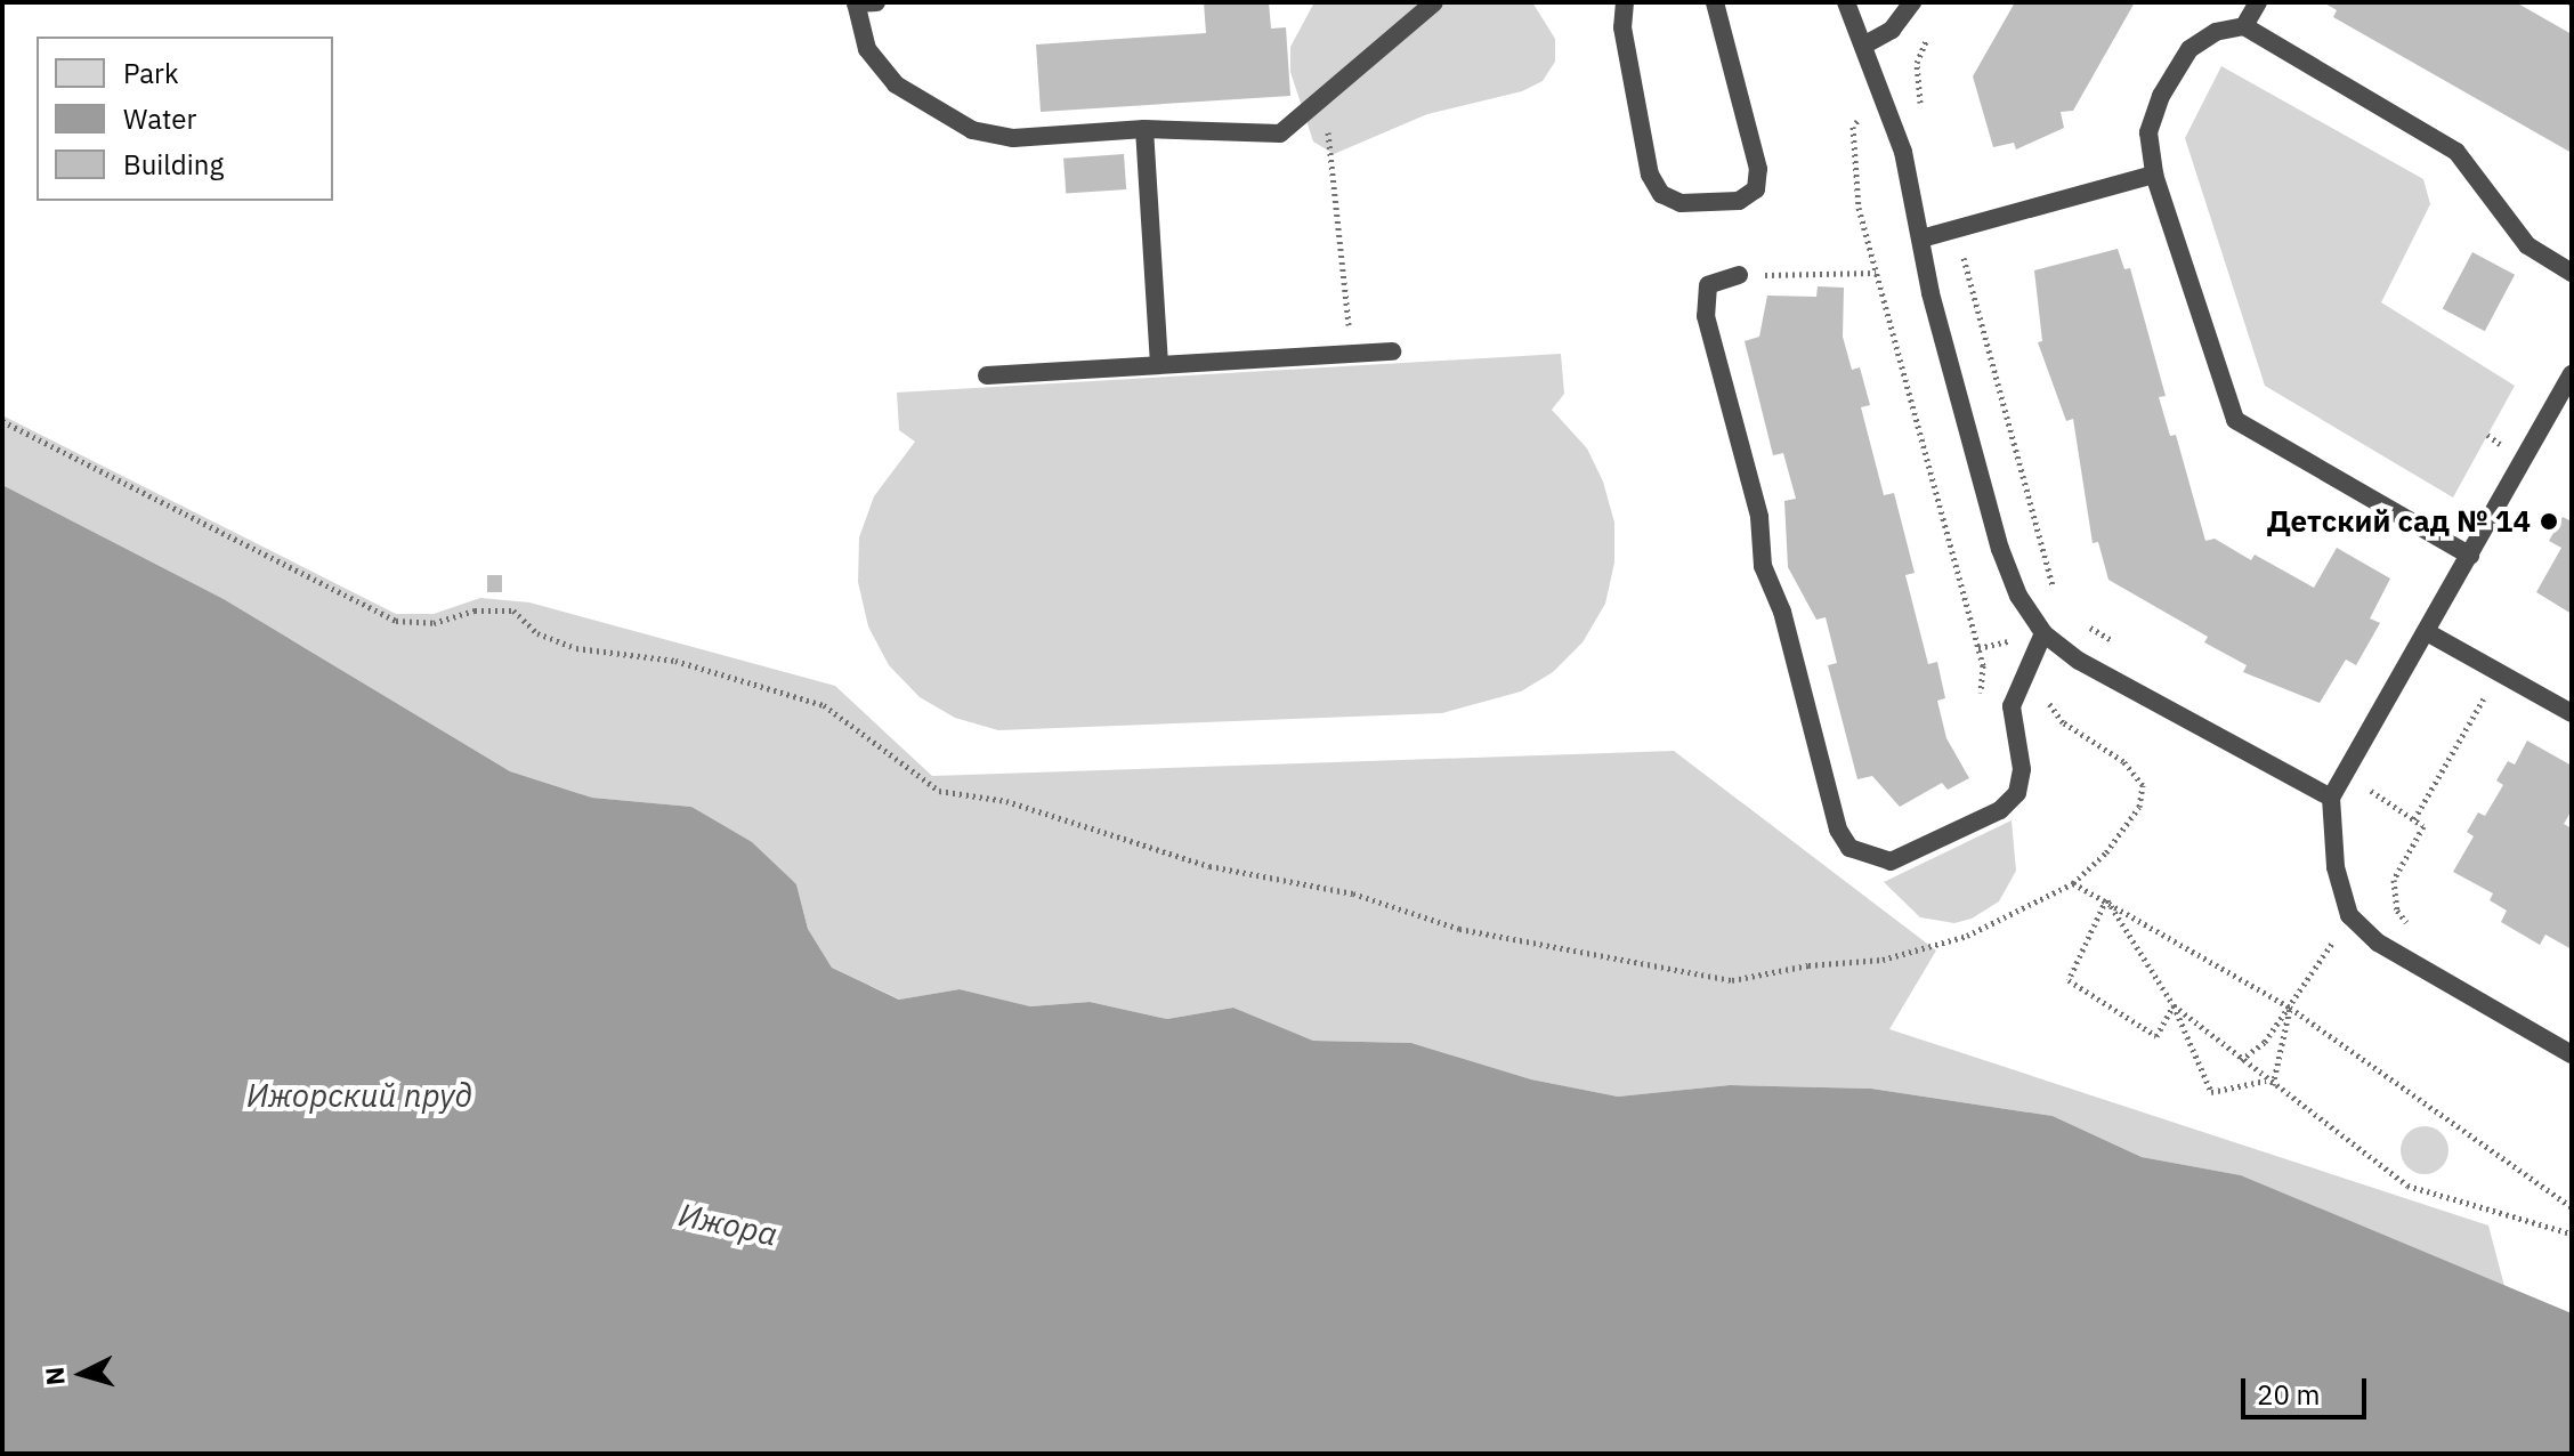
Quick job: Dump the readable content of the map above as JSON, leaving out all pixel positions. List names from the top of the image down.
{
  "water": ["Ижорский пруд", "Ижора"],
  "places": ["Детский сад № 14"],
  "legend": ["Park", "Water", "Building"],
  "scale_bar": "20 m",
  "north": "left"
}
